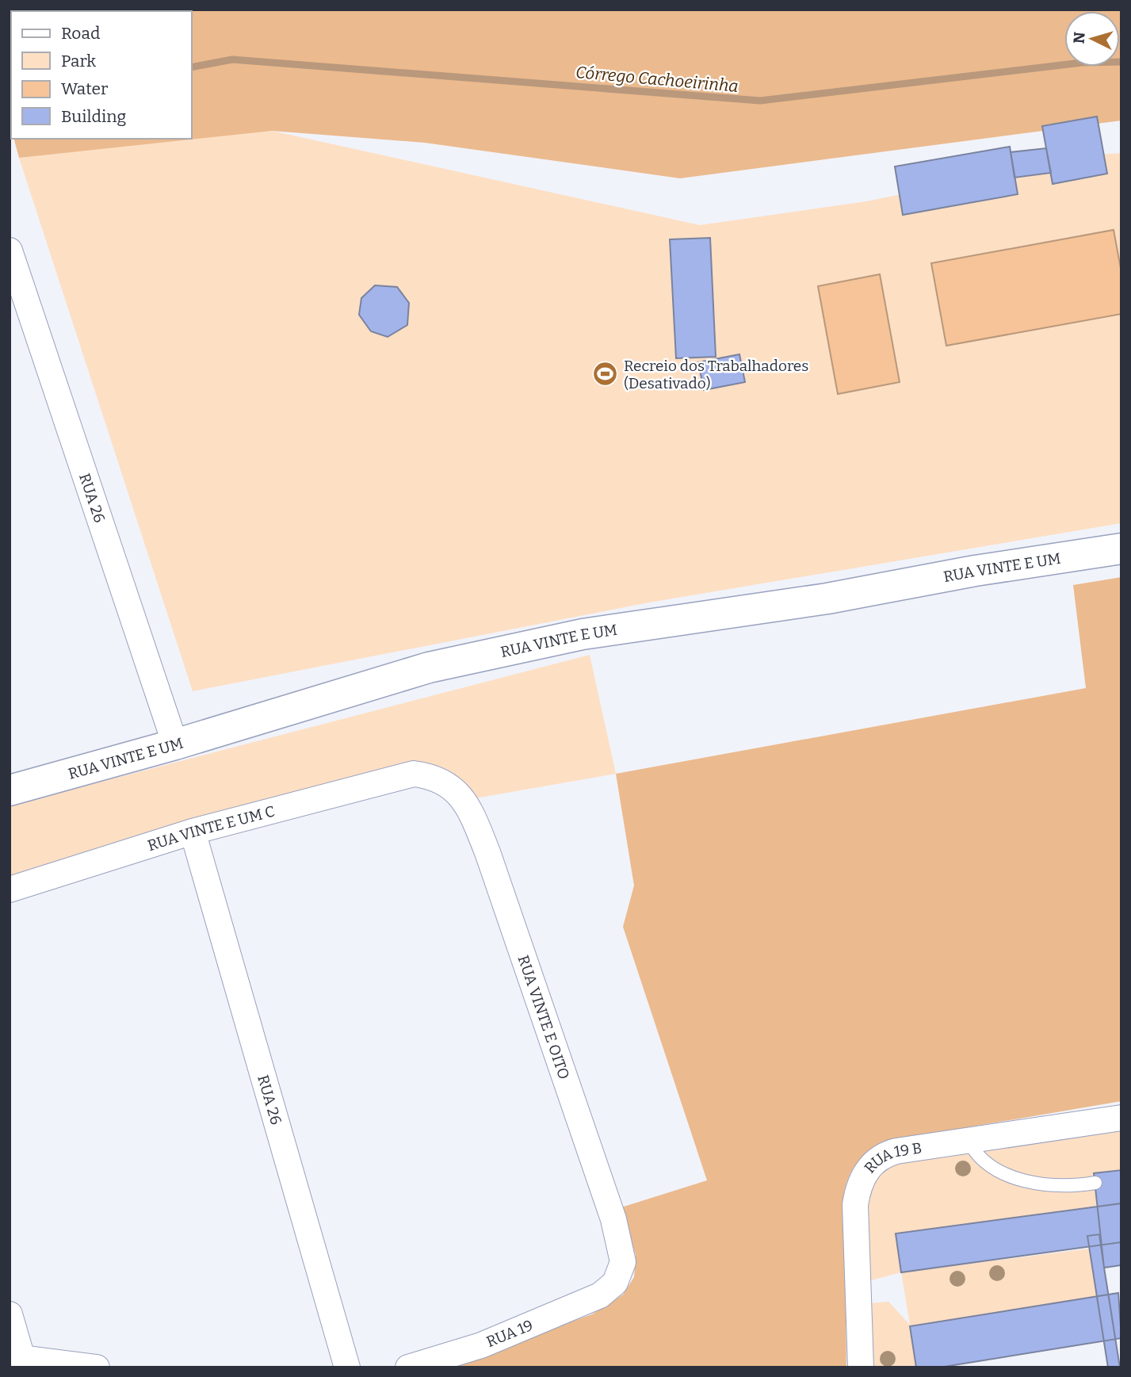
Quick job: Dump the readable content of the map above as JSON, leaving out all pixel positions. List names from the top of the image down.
{
  "streets": {
    "street": [
      "RUA 26",
      "RUA VINTE E UM",
      "RUA VINTE E UM C",
      "RUA VINTE E OITO",
      "RUA 19 B",
      "RUA 19"
    ]
  },
  "crossings": [
    ["RUA 26", "RUA VINTE E UM"],
    ["RUA 26", "RUA VINTE E UM C"],
    ["RUA VINTE E UM C", "RUA VINTE E OITO"],
    ["RUA VINTE E OITO", "RUA 19"]
  ],
  "water": ["Córrego Cachoeirinha"],
  "places": {
    "sports": ["Recreio dos Trabalhadores (Desativado)"]
  },
  "legend": [
    "Road",
    "Park",
    "Water",
    "Building"
  ],
  "north": "left"
}
